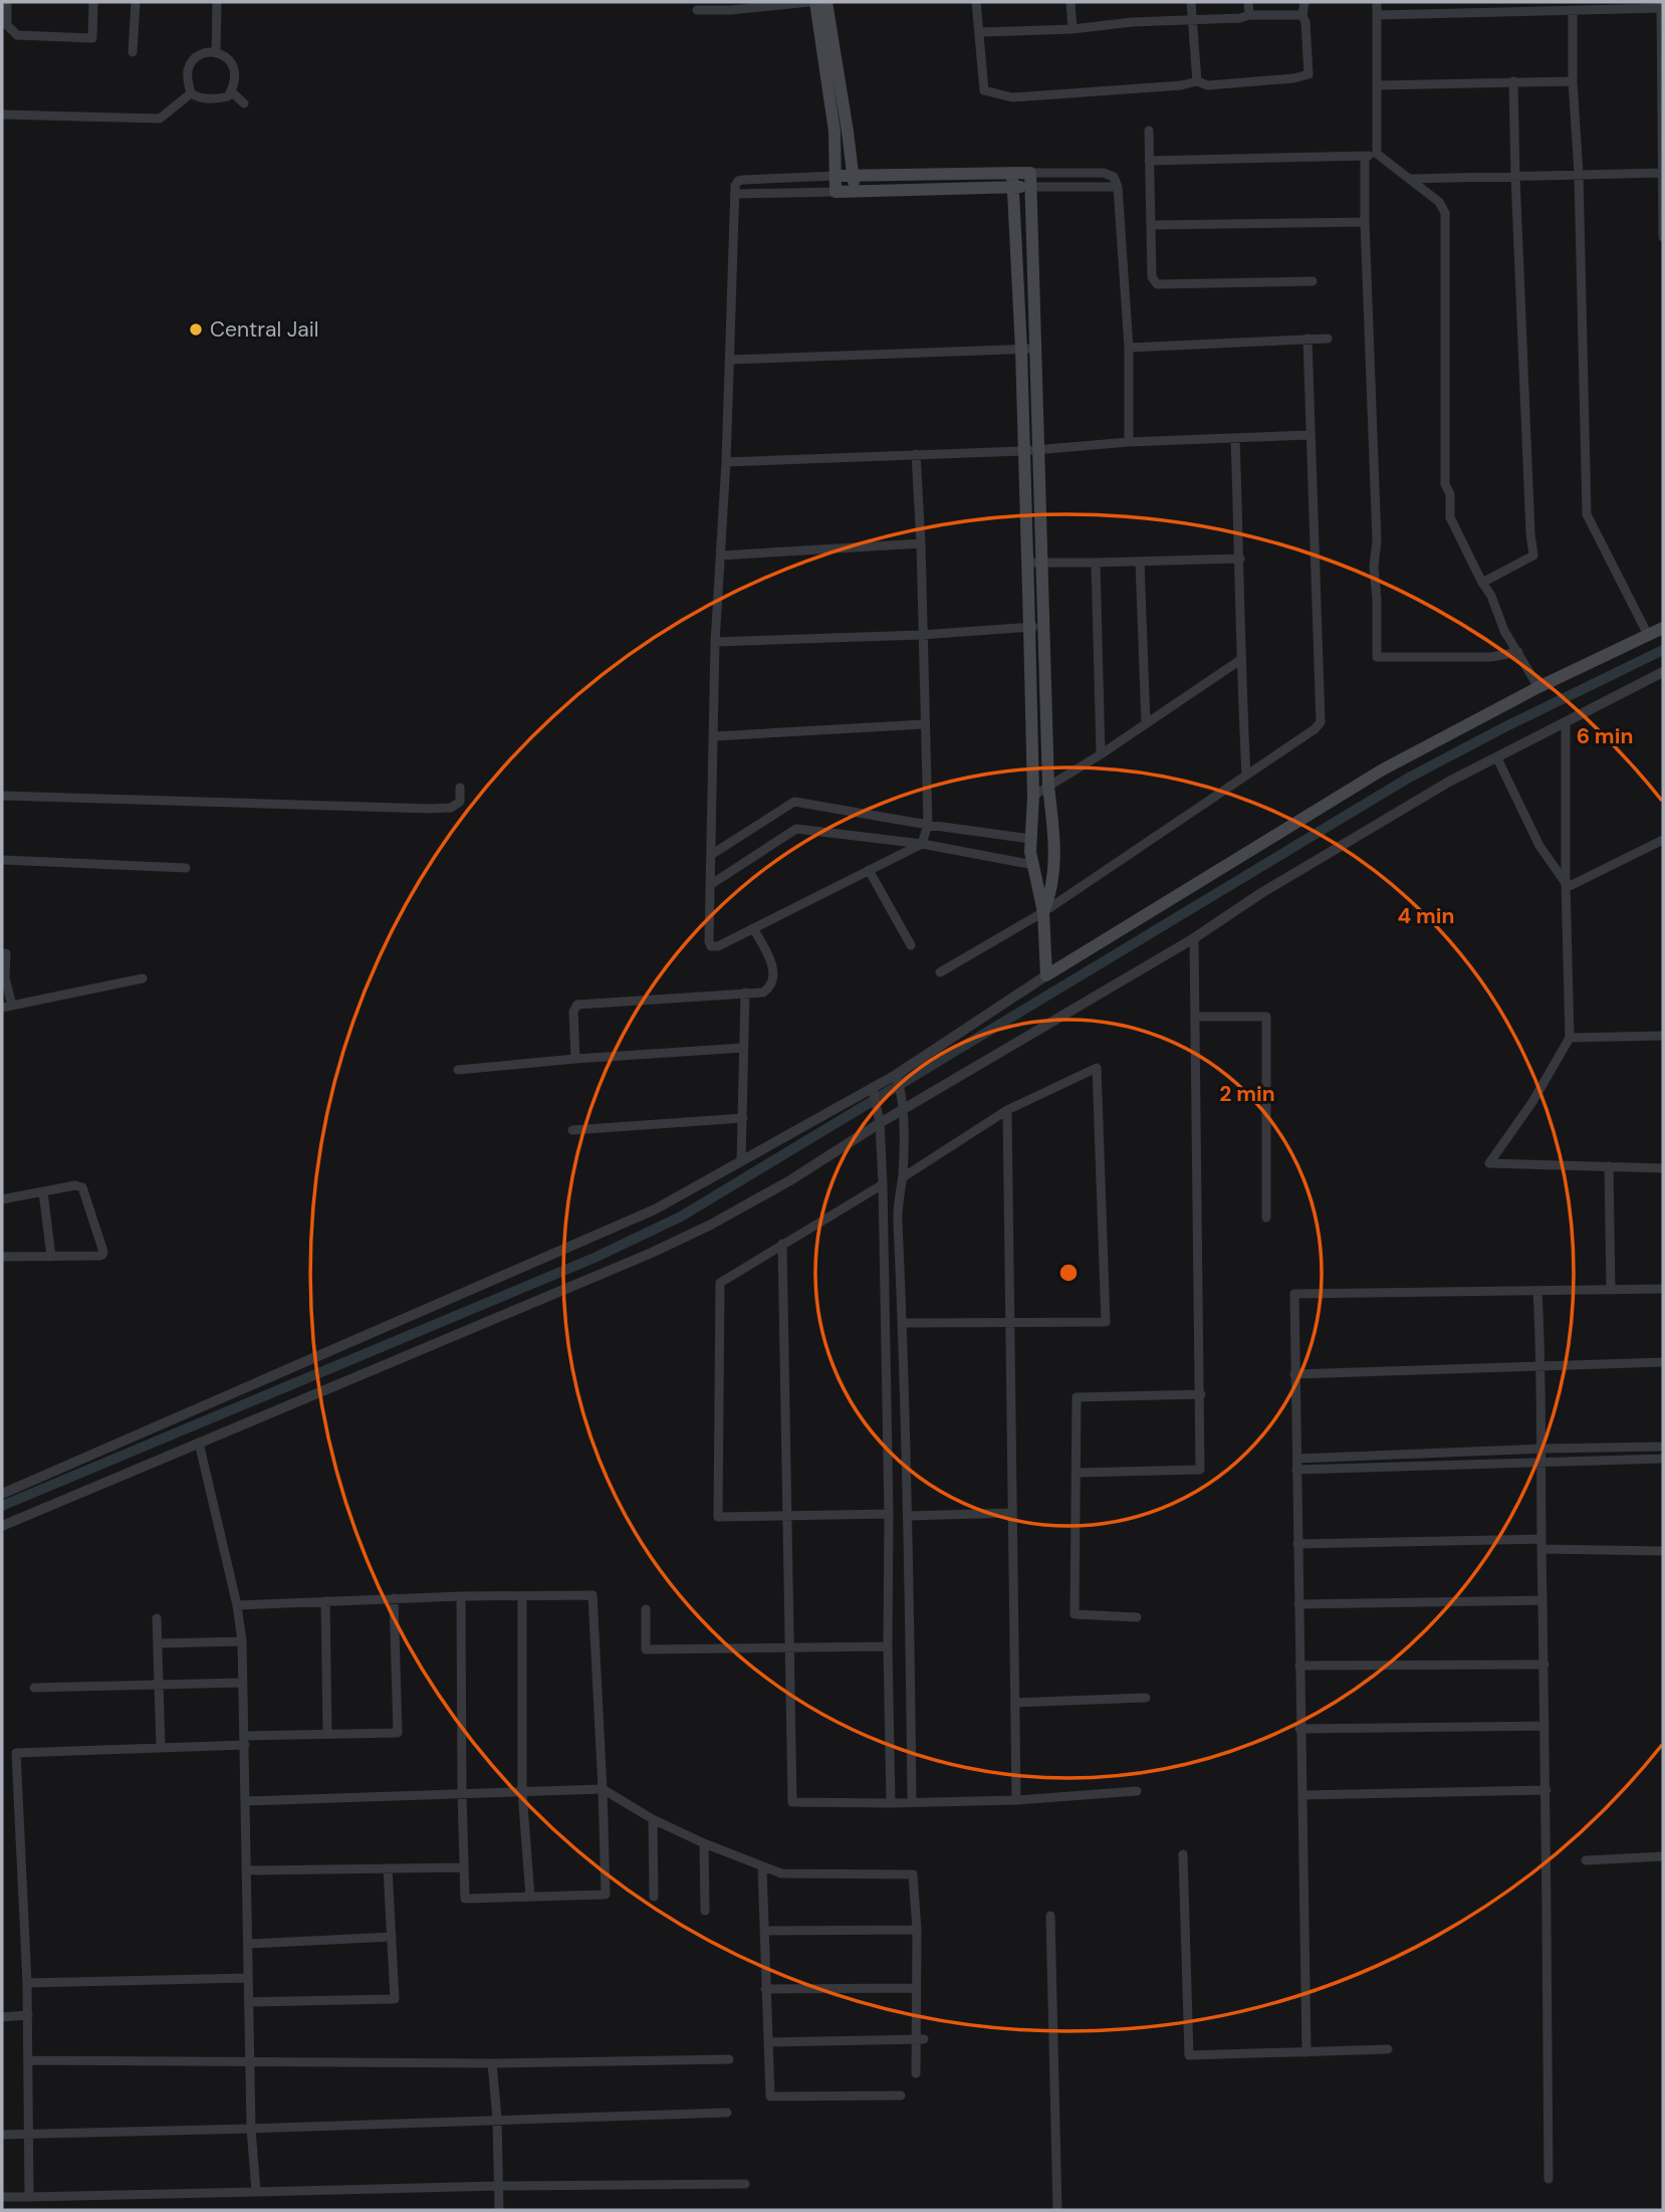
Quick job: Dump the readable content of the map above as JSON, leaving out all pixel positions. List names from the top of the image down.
{
  "places": ["Central Jail"],
  "rings": ["6 min", "4 min", "2 min"]
}
